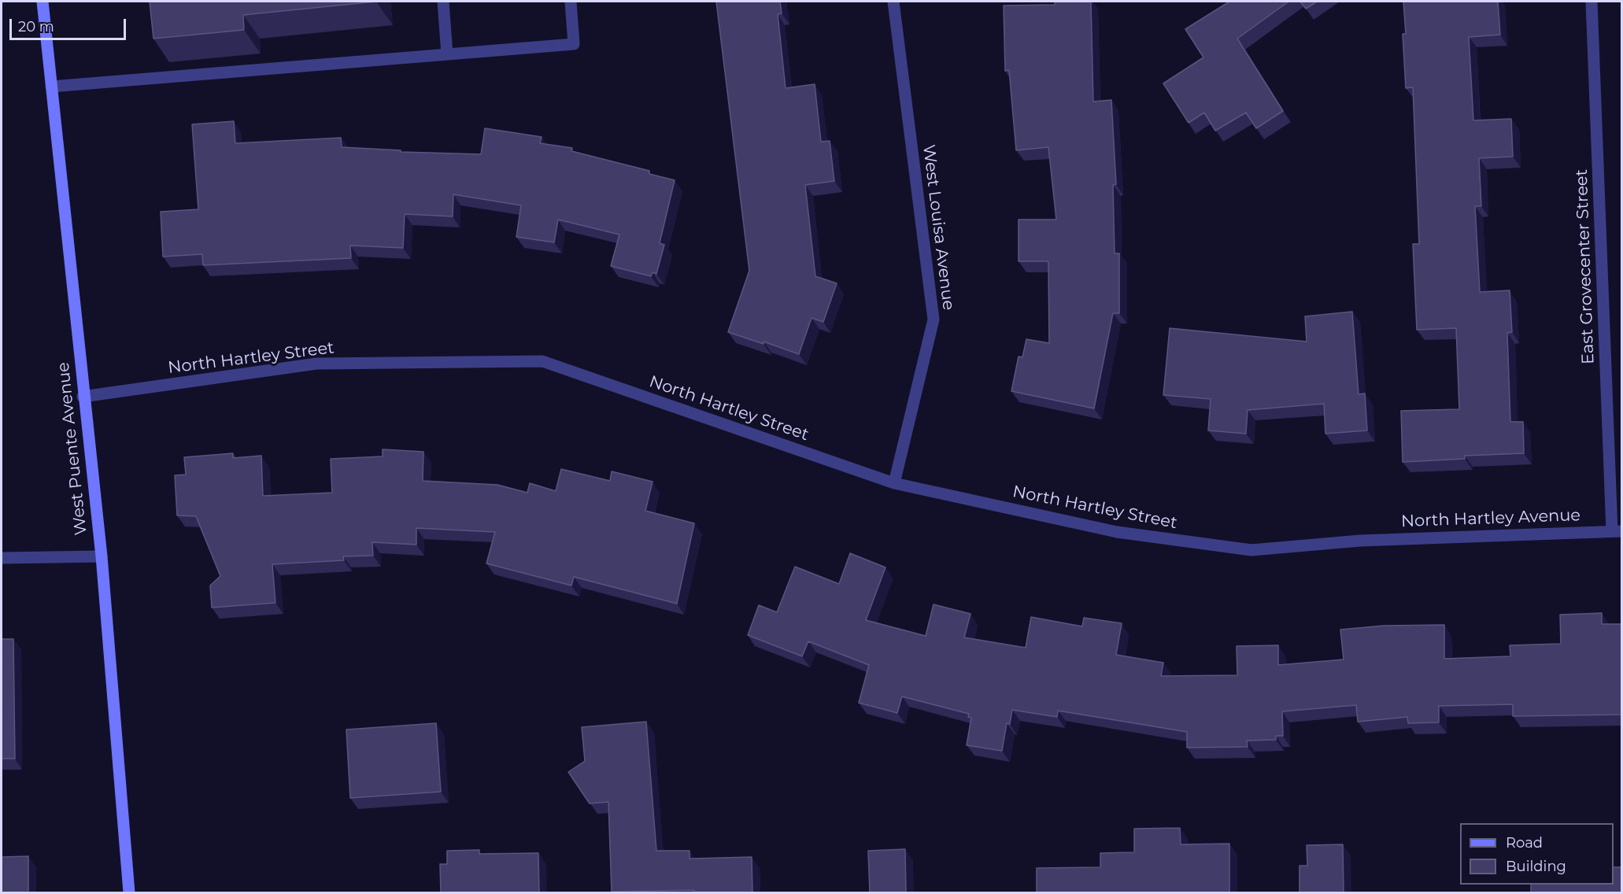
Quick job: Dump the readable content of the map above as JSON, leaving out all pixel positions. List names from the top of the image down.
{
  "streets": {
    "main road": ["West Puente Avenue"],
    "street": [
      "West Louisa Avenue",
      "East Grovecenter Street",
      "North Hartley Street",
      "North Hartley Avenue"
    ]
  },
  "crossings": [
    ["West Louisa Avenue", "North Hartley Street"],
    ["East Grovecenter Street", "North Hartley Avenue"],
    ["North Hartley Street", "West Puente Avenue"],
    ["North Hartley Street", "North Hartley Avenue"]
  ],
  "legend": ["Road", "Building"],
  "scale_bar": "20 m"
}
